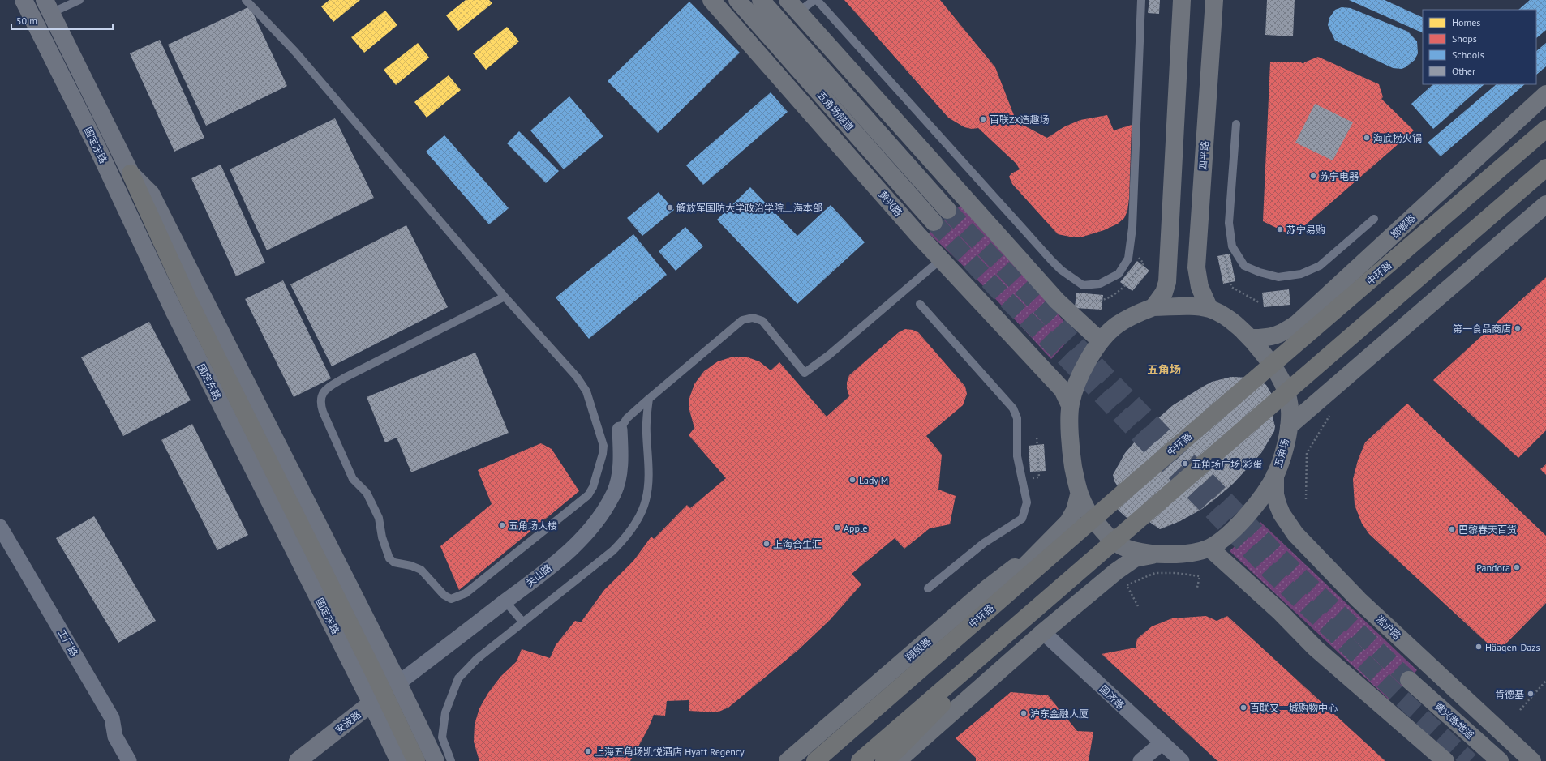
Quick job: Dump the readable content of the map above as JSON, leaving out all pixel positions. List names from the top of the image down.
{
  "streets": {
    "highway": ["中环路"],
    "main road": [
      "五角场隧道",
      "四平路",
      "黄兴路",
      "邯郸路",
      "五角场",
      "淞沪路",
      "翔殷路",
      "黄兴路地道"
    ],
    "street": [
      "国定东路",
      "关山路",
      "工厂路",
      "国济路",
      "安波路"
    ]
  },
  "crossings": [
    ["国定东路", "关山路"],
    ["国定东路", "安波路"],
    ["四平路", "五角场"],
    ["黄兴路", "五角场"],
    ["邯郸路", "五角场"],
    ["五角场", "淞沪路"],
    ["五角场", "翔殷路"],
    ["关山路", "安波路"]
  ],
  "districts": ["五角场"],
  "places": [
    "百联ZX造趣场",
    "海底捞火锅",
    "苏宁电器",
    "解放军国防大学政治学院上海本部",
    "苏宁易购",
    "第一食品商店",
    "五角场广场 彩蛋",
    "Lady M",
    "五角场大楼",
    "Apple",
    "巴黎春天百货",
    "上海合生汇",
    "Pandora",
    "Häagen-Dazs",
    "肯德基",
    "百联又一城购物中心",
    "沪东金融大厦",
    "上海五角场凯悦酒店 Hyatt Regency"
  ],
  "legend": [
    "Homes",
    "Shops",
    "Schools",
    "Other"
  ],
  "scale_bar": "50 m"
}
